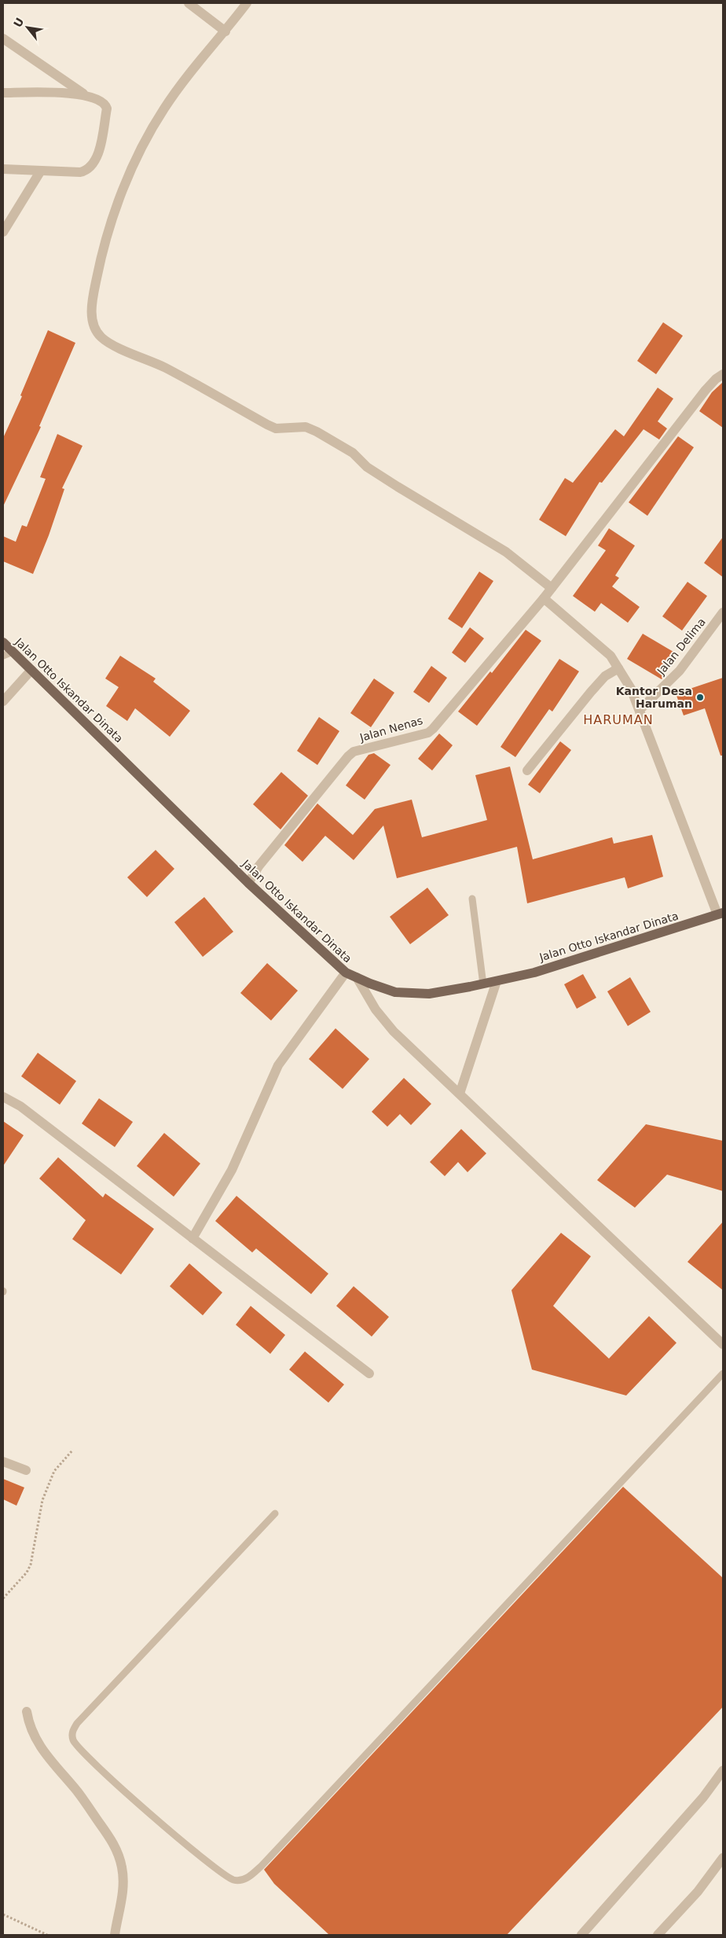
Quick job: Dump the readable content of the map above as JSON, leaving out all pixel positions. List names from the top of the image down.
{
  "streets": {
    "main road": ["Jalan Otto Iskandar Dinata"],
    "street": ["Jalan Delima", "Jalan Nenas"]
  },
  "crossings": [
    ["Jalan Otto Iskandar Dinata", "Jalan Nenas"]
  ],
  "districts": ["HARUMAN"],
  "places": ["Kantor Desa Haruman"],
  "north": "top left"
}
